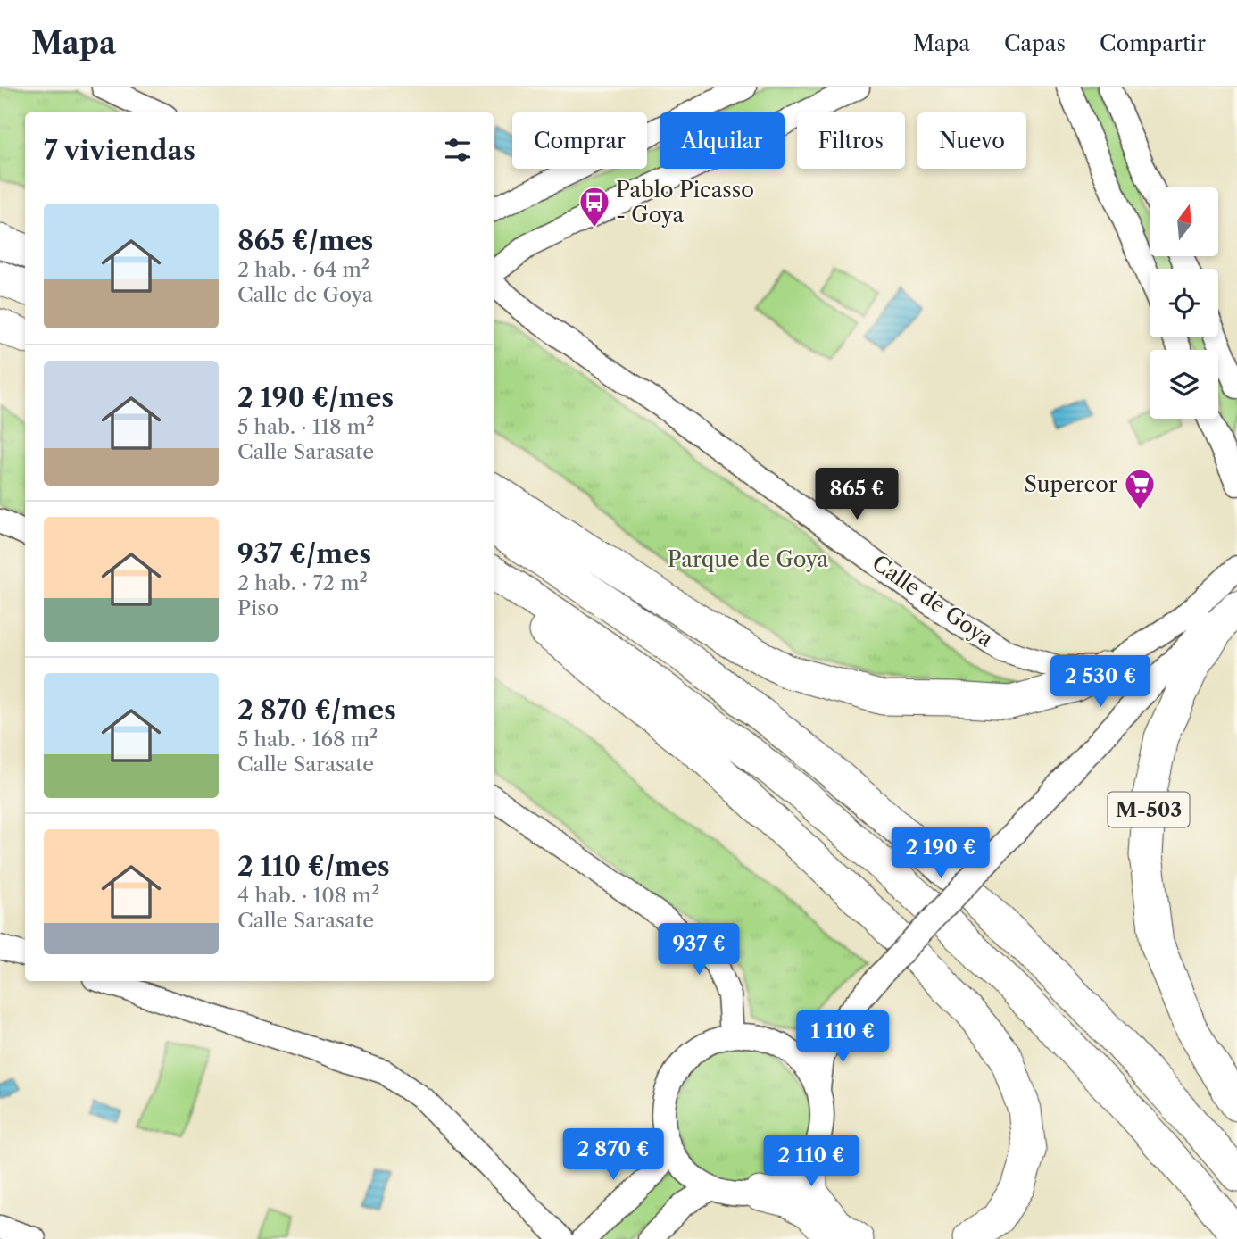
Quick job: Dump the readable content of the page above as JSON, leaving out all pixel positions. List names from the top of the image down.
{
  "streets": {
    "highway": ["M-503"],
    "street": ["Calle de Goya"]
  },
  "parks": ["Parque de Goya"],
  "places": {
    "bus stop": ["Pablo Picasso - Goya"],
    "supermarket": ["Supercor"]
  },
  "north": "top",
  "page": {
    "header": "Mapa",
    "nav": ["Mapa", "Capas", "Compartir"],
    "chip": [
      "Comprar",
      "Alquilar",
      "Filtros",
      "Nuevo"
    ],
    "heading": "7 viviendas",
    "list": [
      {
        "name": "865 €/mes",
        "note": "2 hab. · 64 m² · Calle de Goya"
      },
      {
        "name": "2 190 €/mes",
        "note": "5 hab. · 118 m² · Calle Sarasate"
      },
      {
        "name": "937 €/mes",
        "note": "2 hab. · 72 m² · Piso"
      },
      {
        "name": "2 870 €/mes",
        "note": "5 hab. · 168 m² · Calle Sarasate"
      },
      {
        "name": "2 110 €/mes",
        "note": "4 hab. · 108 m² · Calle Sarasate"
      }
    ],
    "price": [
      "865 €",
      "2 530 €",
      "2 190 €",
      "937 €",
      "1 110 €",
      "2 870 €",
      "2 110 €"
    ]
  }
}
